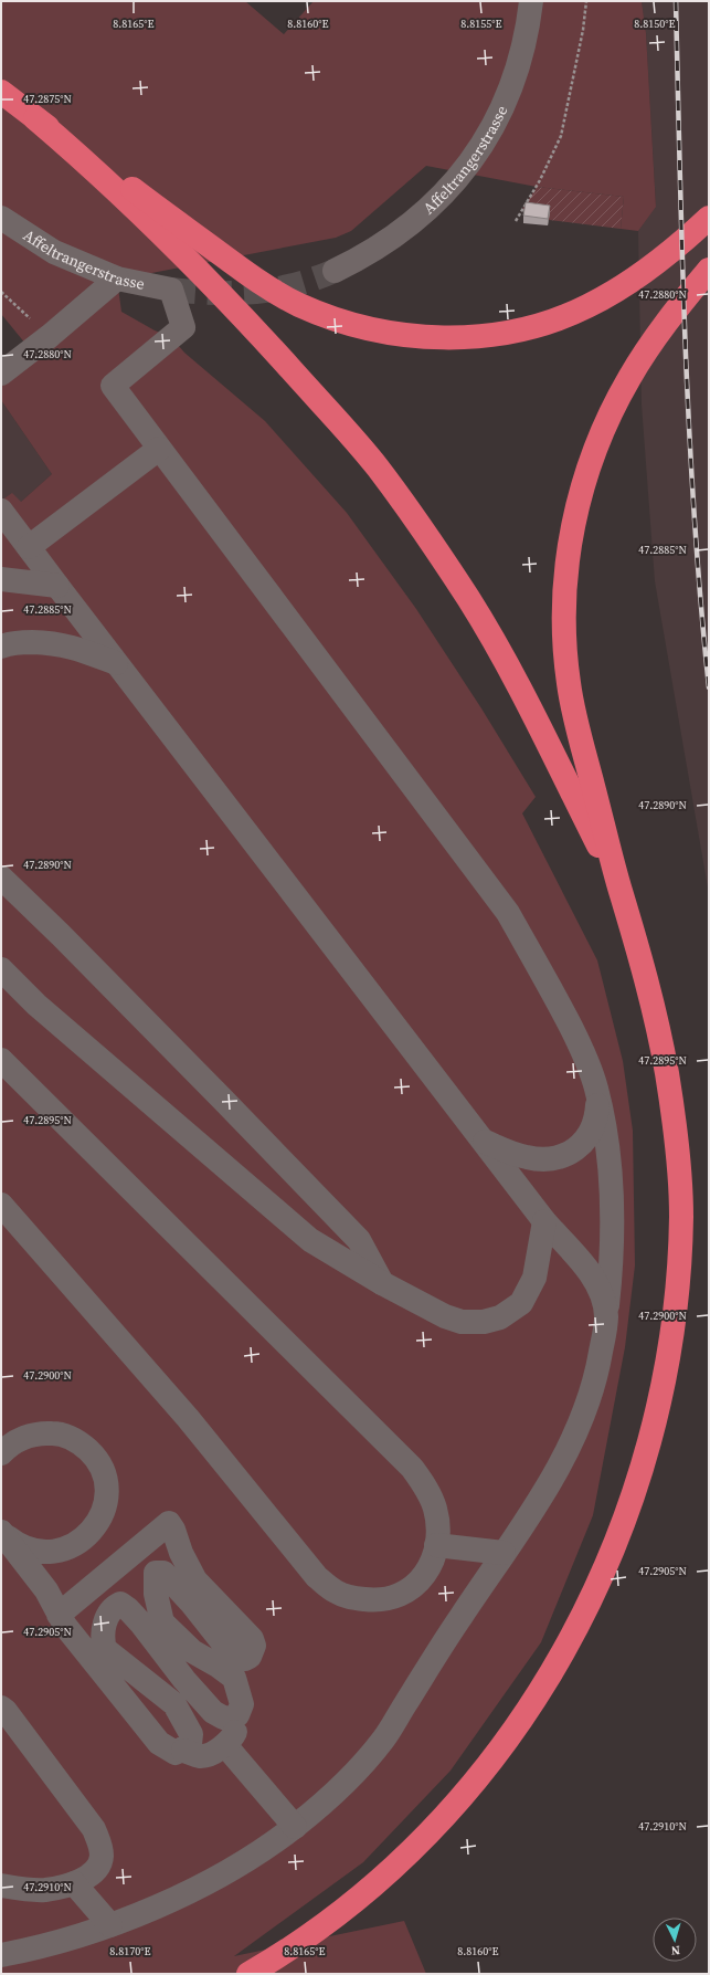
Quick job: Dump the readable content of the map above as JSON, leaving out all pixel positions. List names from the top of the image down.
{
  "streets": {
    "street": ["Affeltrangerstrasse"]
  },
  "north": "bottom",
  "coordinates": [
    "8.8165°E",
    "8.8160°E",
    "8.8155°E",
    "8.8150°E",
    "47.2875°N",
    "47.2880°N",
    "47.2885°N",
    "47.2890°N",
    "47.2895°N",
    "47.2900°N",
    "47.2905°N",
    "47.2910°N",
    "8.8170°E"
  ]
}
